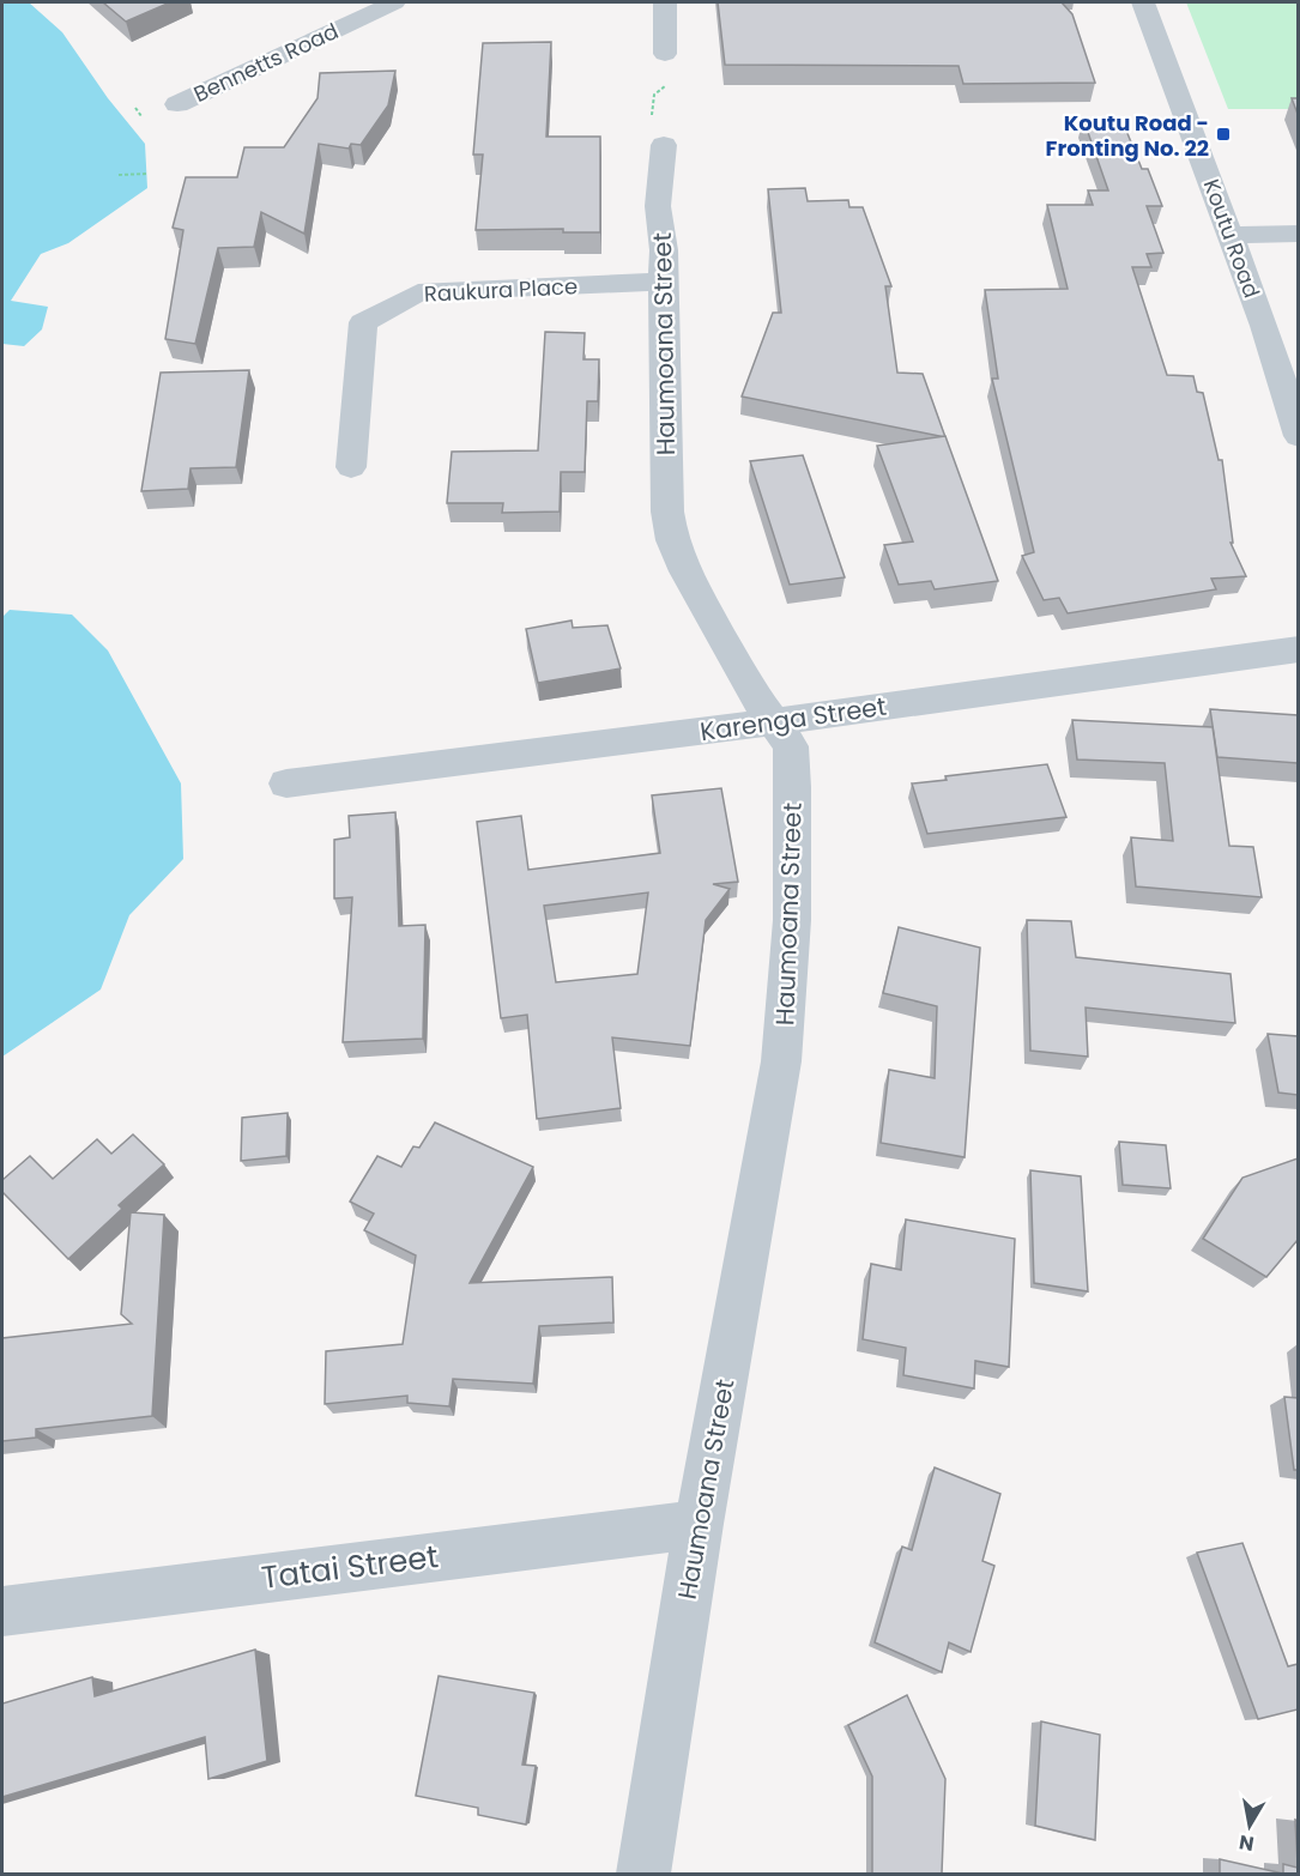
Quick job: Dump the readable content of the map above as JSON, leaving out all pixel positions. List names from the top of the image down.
{
  "streets": {
    "street": [
      "Bennetts Road",
      "Koutu Road",
      "Raukura Place",
      "Haumoana Street",
      "Karenga Street",
      "Tatai Street"
    ]
  },
  "crossings": [
    ["Raukura Place", "Haumoana Street"],
    ["Haumoana Street", "Karenga Street"],
    ["Haumoana Street", "Tatai Street"]
  ],
  "places": {
    "transit": ["Koutu Road - Fronting No. 22"]
  },
  "north": "bottom"
}
